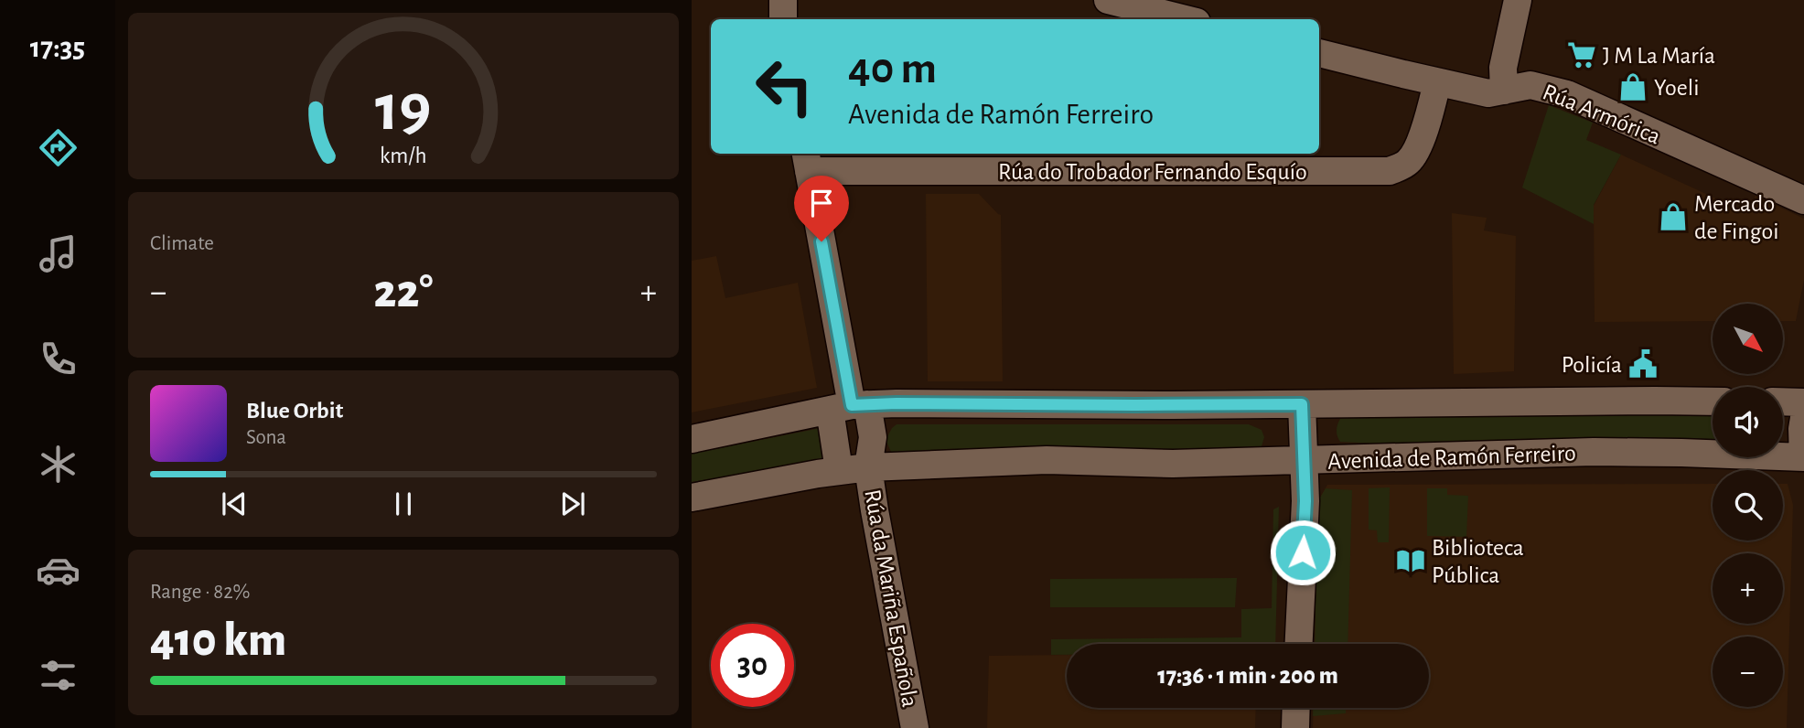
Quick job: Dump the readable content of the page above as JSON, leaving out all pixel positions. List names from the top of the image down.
{
  "streets": {
    "street": [
      "Rúa Armórica",
      "Rúa do Trobador Fernando Esquío",
      "Avenida de Ramón Ferreiro",
      "Rúa da Mariña Española"
    ]
  },
  "crossings": [
    ["Rúa Armórica", "Rúa do Trobador Fernando Esquío"],
    ["Avenida de Ramón Ferreiro", "Rúa da Mariña Española"]
  ],
  "places": {
    "supermarket": ["J M La María"],
    "shop": ["Yoeli", "Mercado de Fingoi"],
    "public building": ["Policía"],
    "library": ["Biblioteca Pública"]
  },
  "north": "bottom right",
  "page": {
    "tabs": "17:35",
    "turn": ["40 m", "Avenida de Ramón Ferreiro"],
    "tile": [
      "Climate",
      ["Range · 82%", "410 km"]
    ],
    "heat": ["−", "22°", "+"],
    "map_buttons": ["+", "−"],
    "song": ["Blue Orbit", "Sona"],
    "limit": "30",
    "trip": "17:36 · 1 min · 200 m",
    "gauge": ["19", "km/h"]
  }
}
